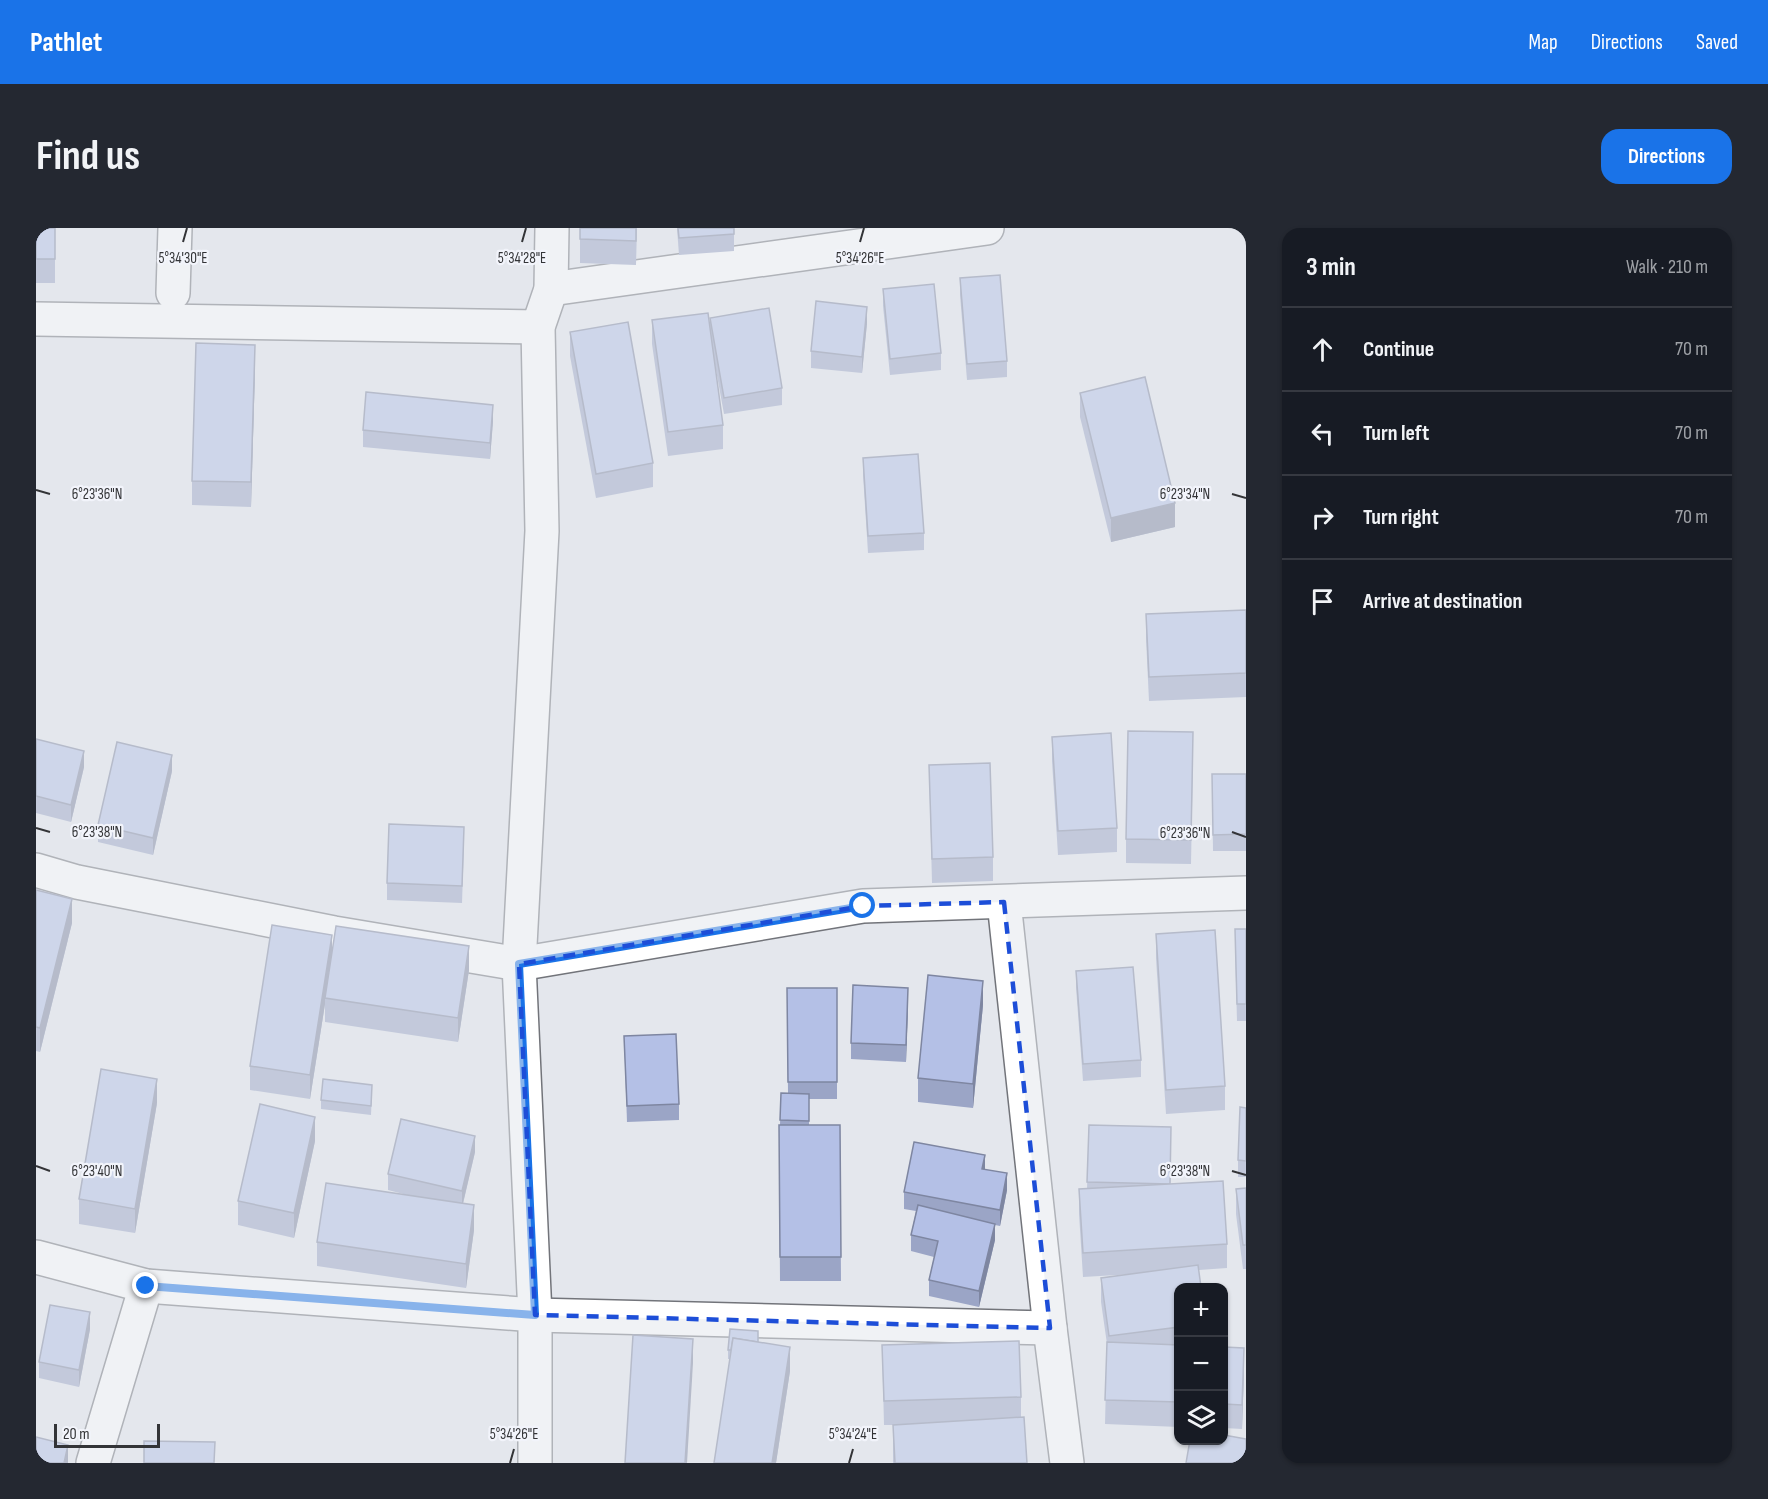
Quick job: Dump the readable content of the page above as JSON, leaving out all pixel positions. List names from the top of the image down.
{
  "scale_bar": "20 m",
  "page": {
    "header": "Pathlet",
    "nav": ["Map", "Directions", "Saved"],
    "buttons": "Directions",
    "title": "Find us",
    "heading": ["3 min", "Walk · 210 m"],
    "list": [
      ["Continue", "70 m"],
      ["Turn left", "70 m"],
      ["Turn right", "70 m"],
      "Arrive at destination"
    ],
    "map_buttons": ["+", "−"],
    "scale": "20 m"
  },
  "coordinates": [
    "5°34'30\"E",
    "5°34'28\"E",
    "5°34'26\"E",
    "6°23'36\"N",
    "6°23'34\"N",
    "6°23'38\"N",
    "6°23'40\"N",
    "5°34'24\"E"
  ]
}
